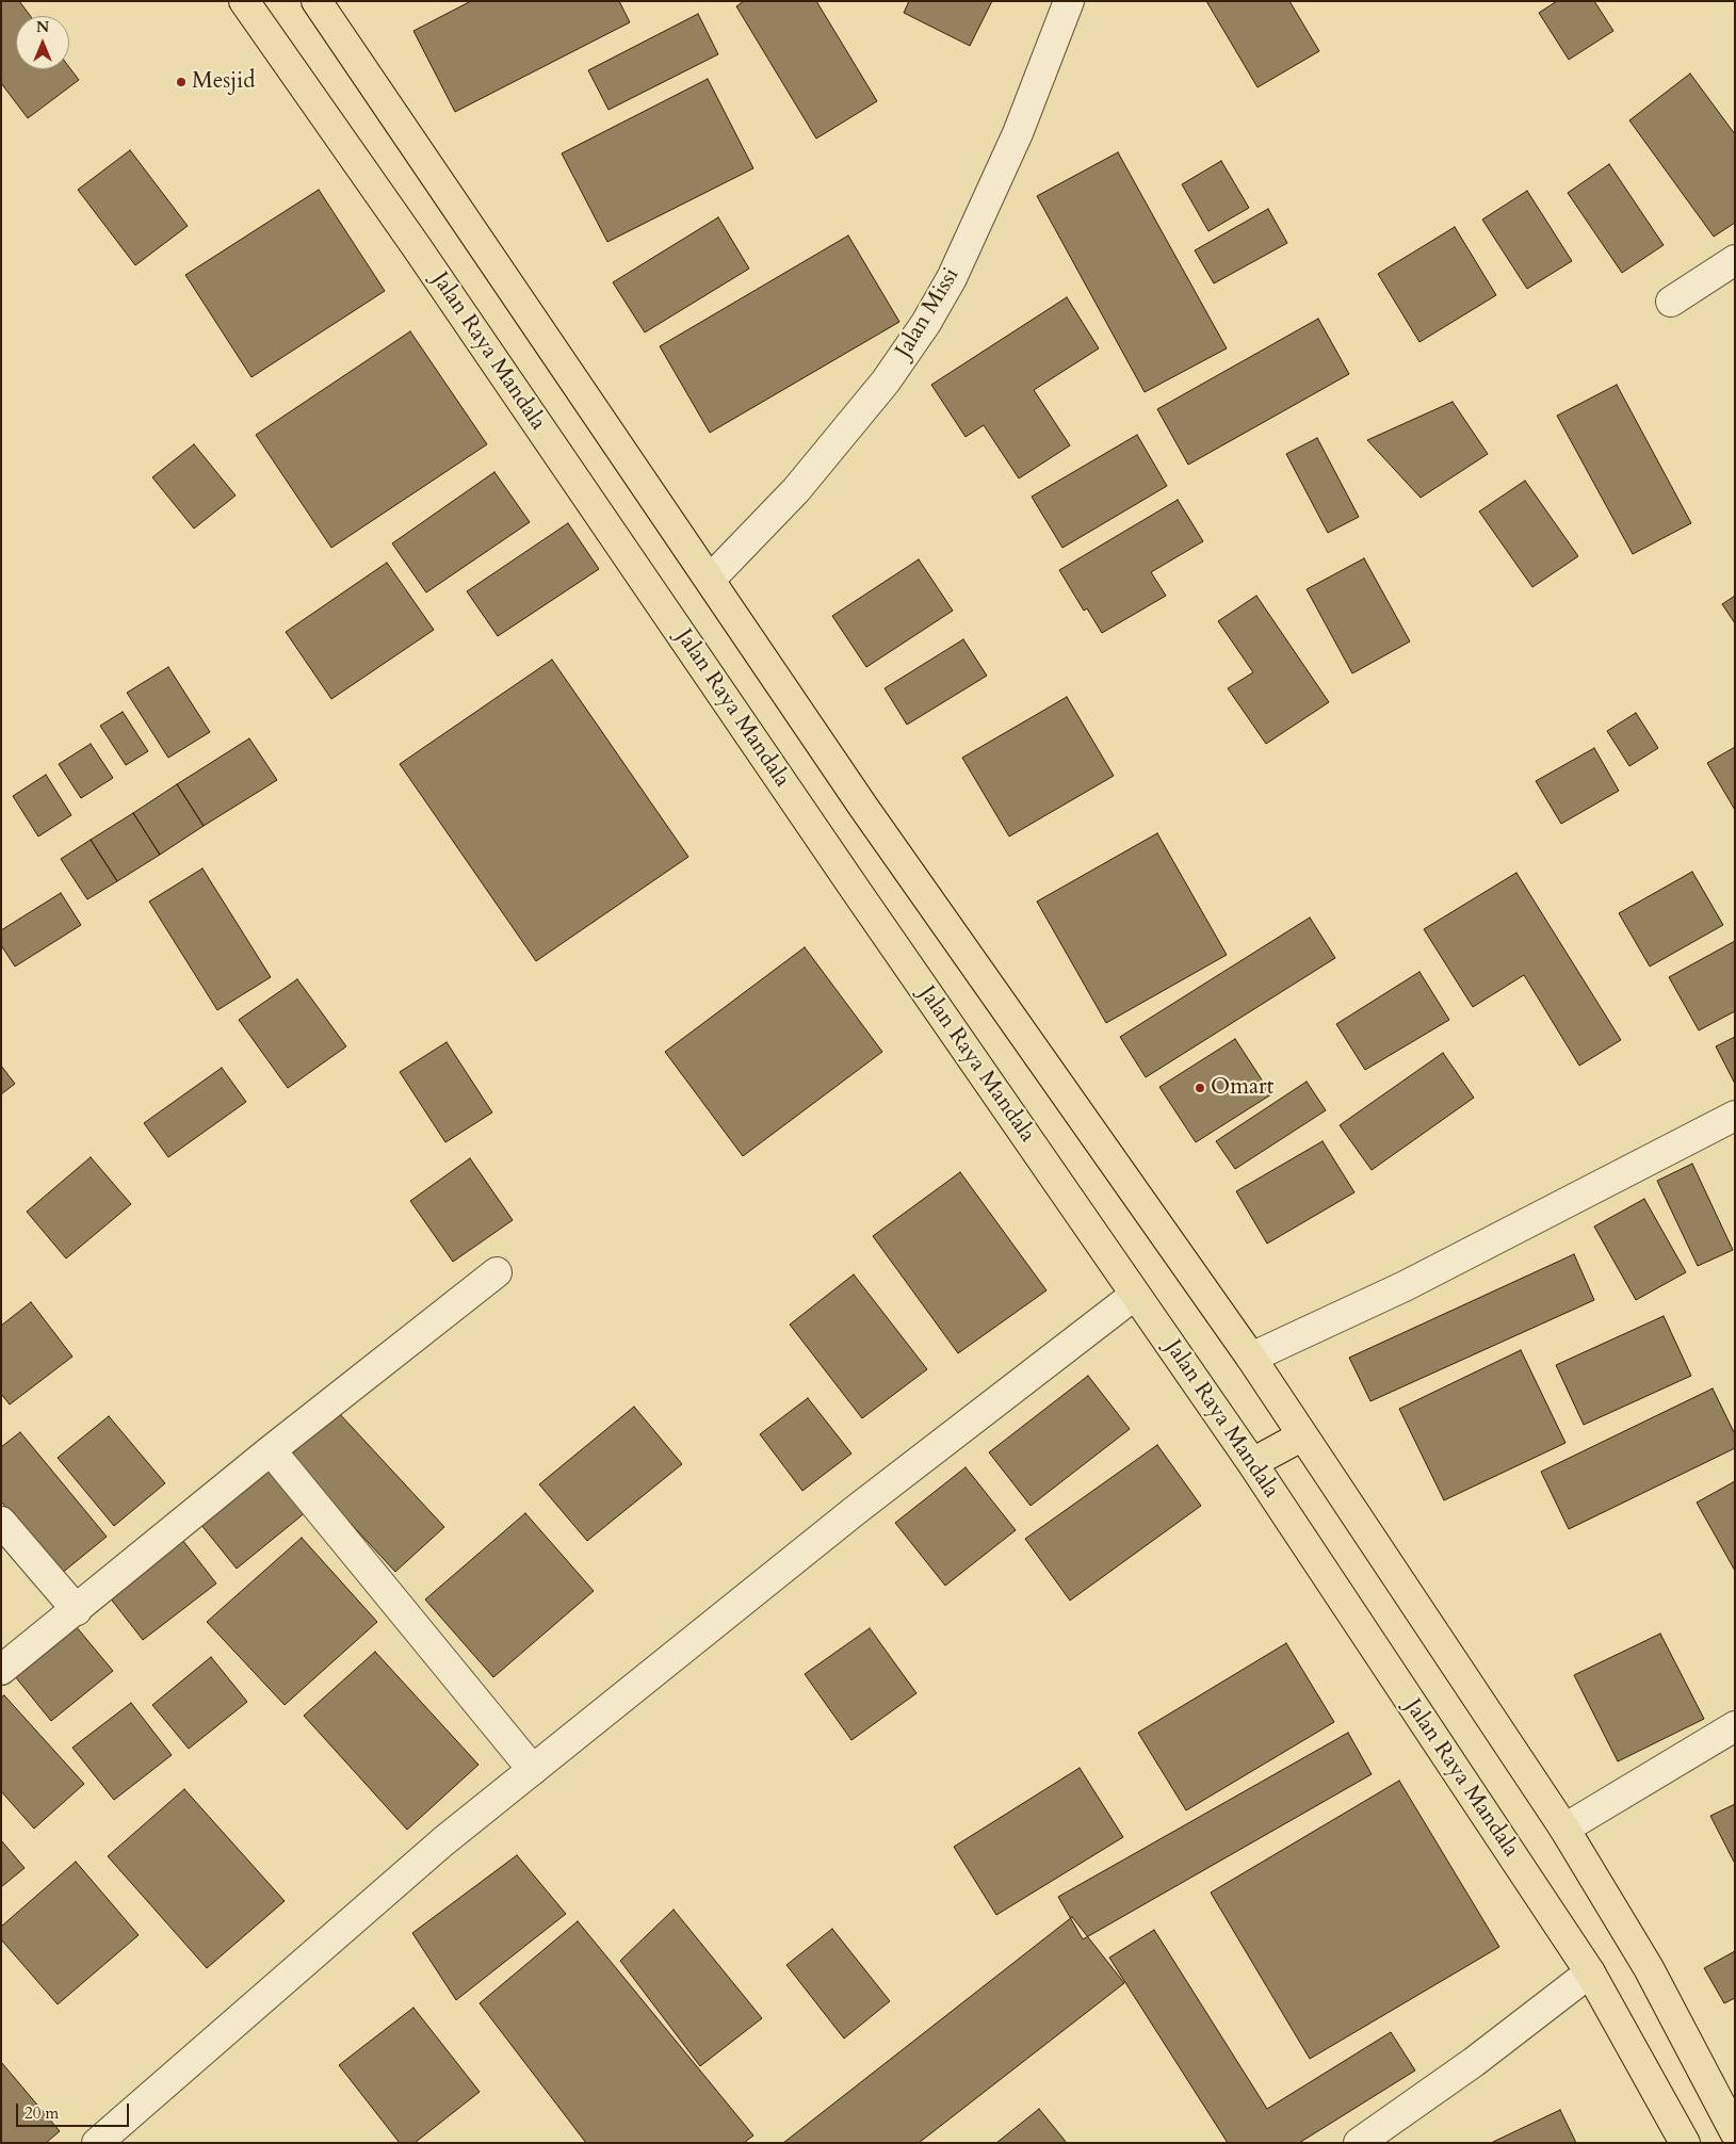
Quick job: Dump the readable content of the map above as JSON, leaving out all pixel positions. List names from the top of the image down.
{
  "streets": {
    "highway": ["Jalan Raya Mandala"],
    "street": ["Jalan Missi"]
  },
  "places": ["Mesjid", "Omart"],
  "scale_bar": "20 m",
  "north": "top"
}
